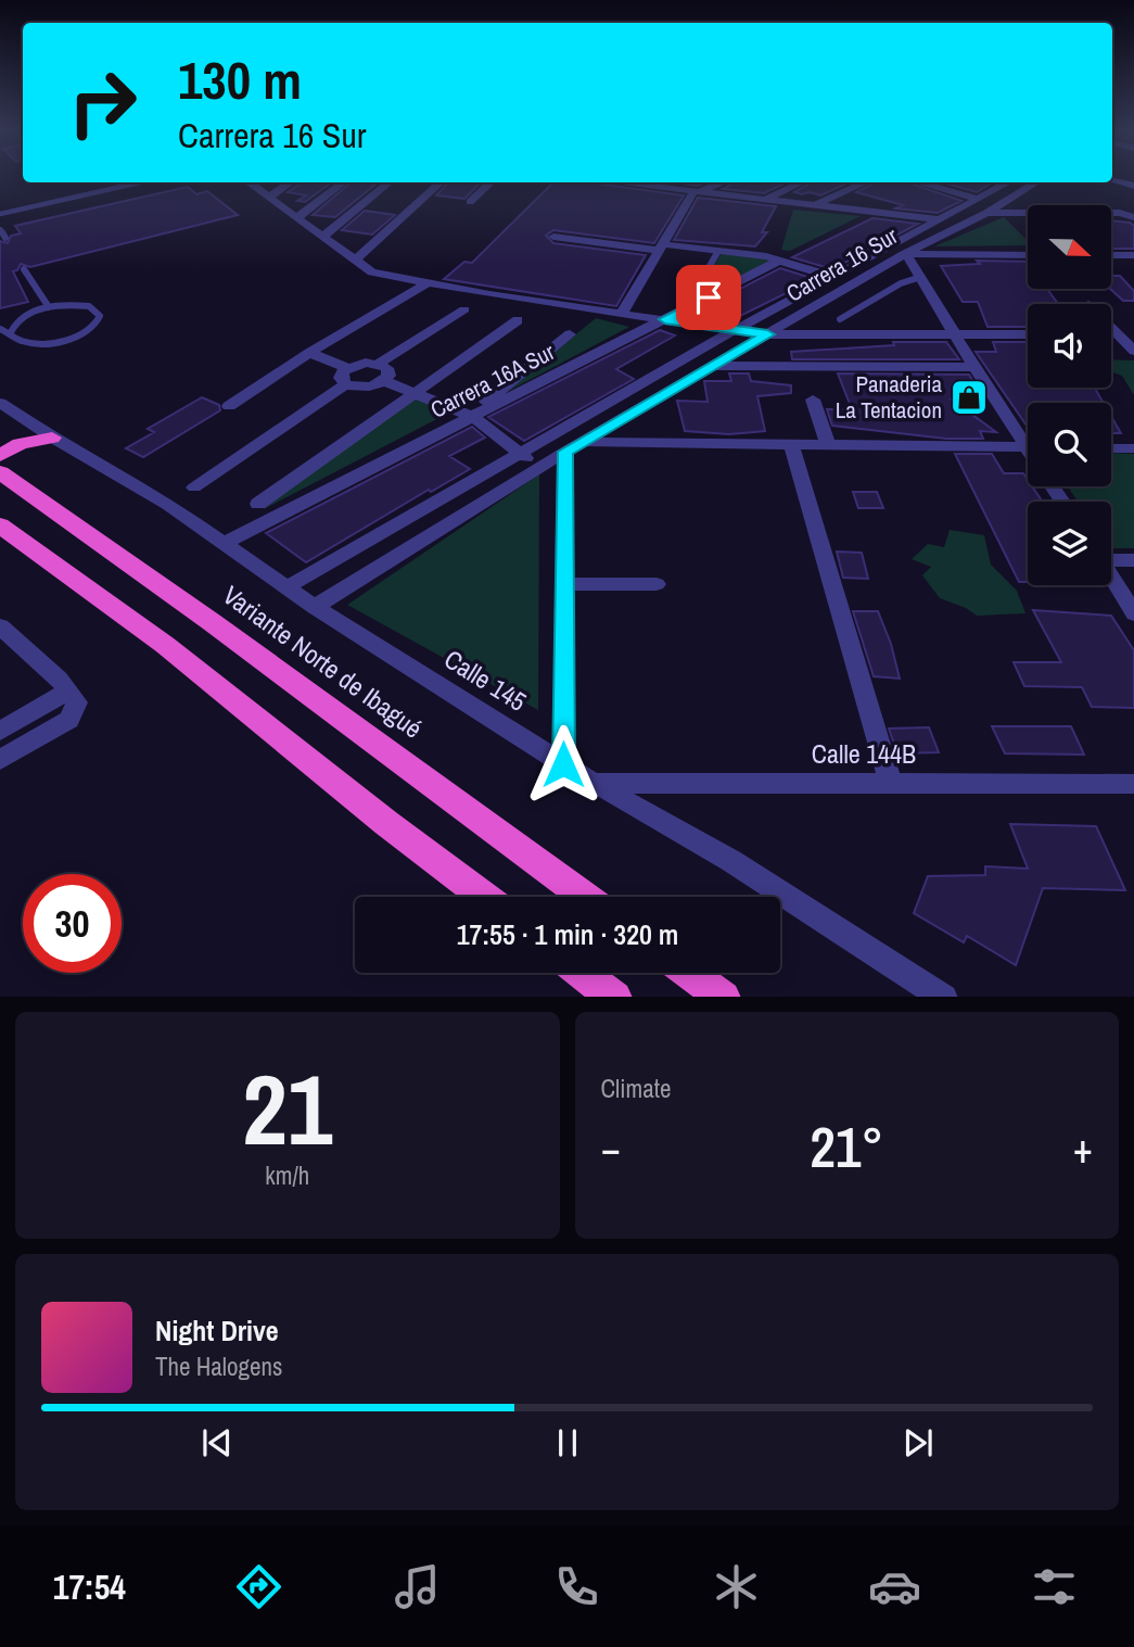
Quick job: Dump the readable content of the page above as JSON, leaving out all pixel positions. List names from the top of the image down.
{
  "streets": {
    "highway": ["Variante Norte de Ibagué"],
    "street": [
      "Carrera 16 Sur",
      "Carrera 16A Sur",
      "Calle 145",
      "Calle 144B"
    ]
  },
  "crossings": [
    ["Carrera 16 Sur", "Calle 145"],
    ["Carrera 16A Sur", "Calle 145"],
    ["Calle 145", "Calle 144B"]
  ],
  "places": {
    "shop": ["Panaderia La Tentacion"]
  },
  "north": "right",
  "page": {
    "turn": ["130 m", "Carrera 16 Sur"],
    "limit": "30",
    "trip": "17:55 · 1 min · 320 m",
    "tile": [
      ["21", "km/h"],
      "Climate"
    ],
    "heat": ["−", "21°", "+"],
    "song": ["Night Drive", "The Halogens"],
    "tabs": "17:54"
  }
}
